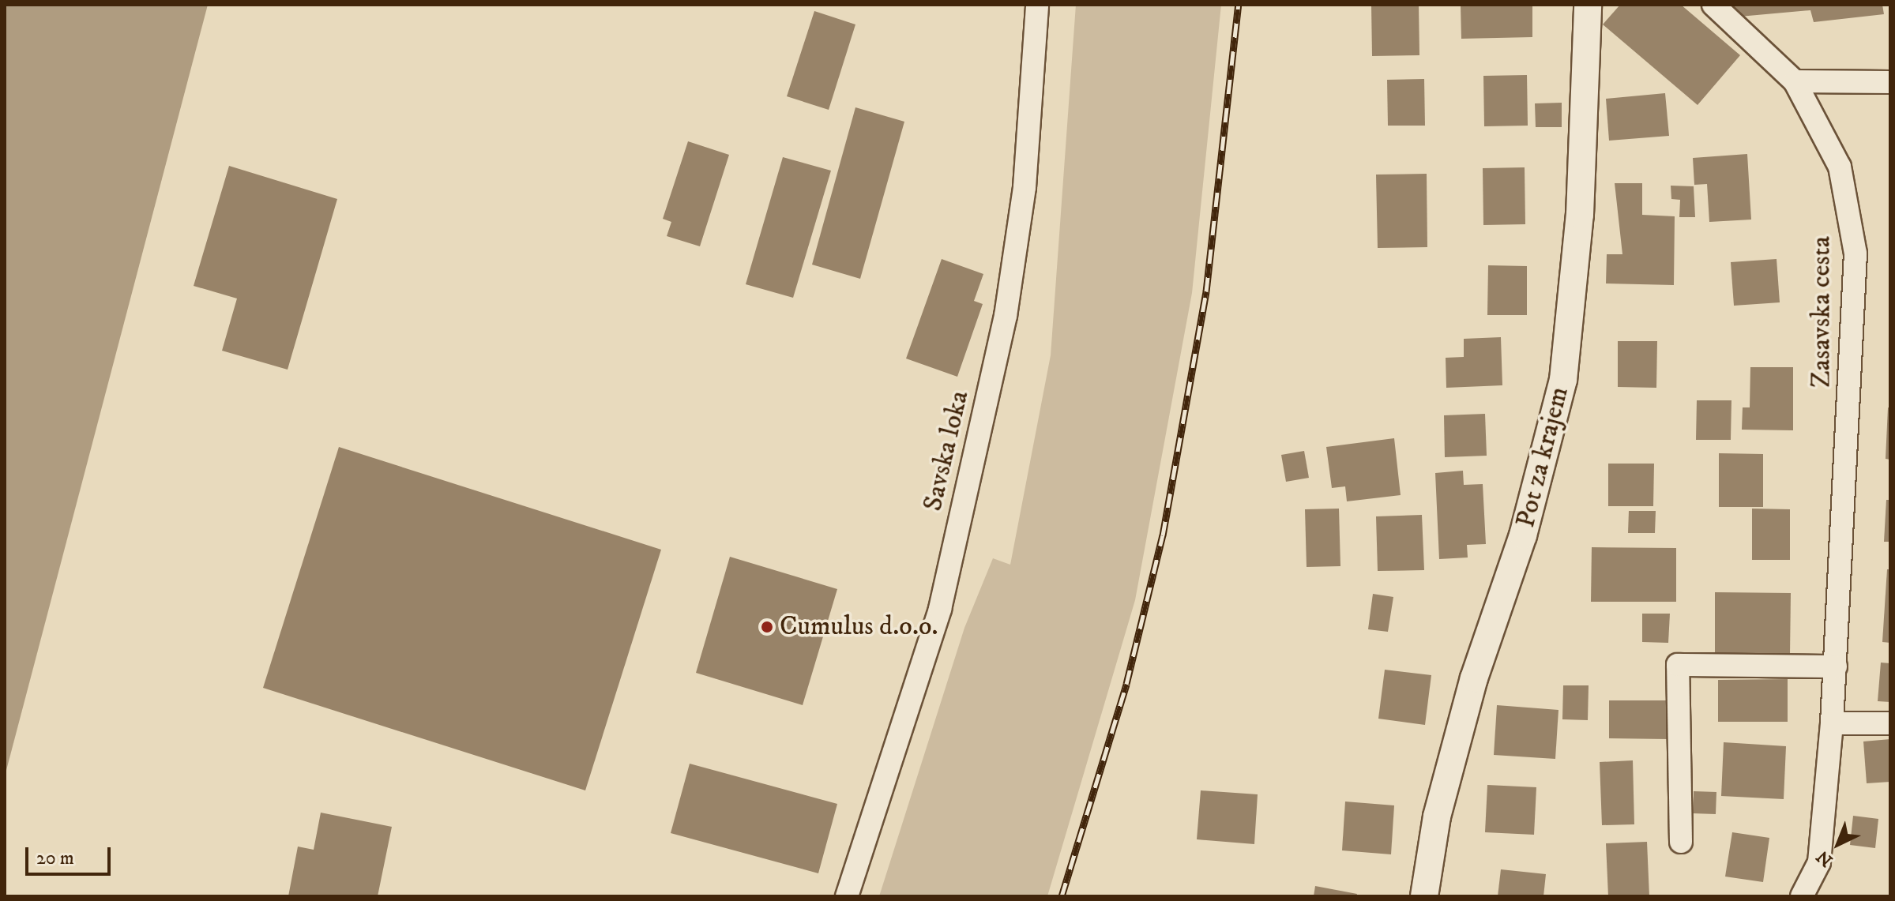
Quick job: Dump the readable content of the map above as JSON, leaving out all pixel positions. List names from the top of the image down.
{
  "streets": {
    "street": ["Zasavska cesta", "Savska loka", "Pot za krajem"]
  },
  "places": ["Cumulus d.o.o."],
  "scale_bar": "20 m",
  "north": "bottom left"
}
